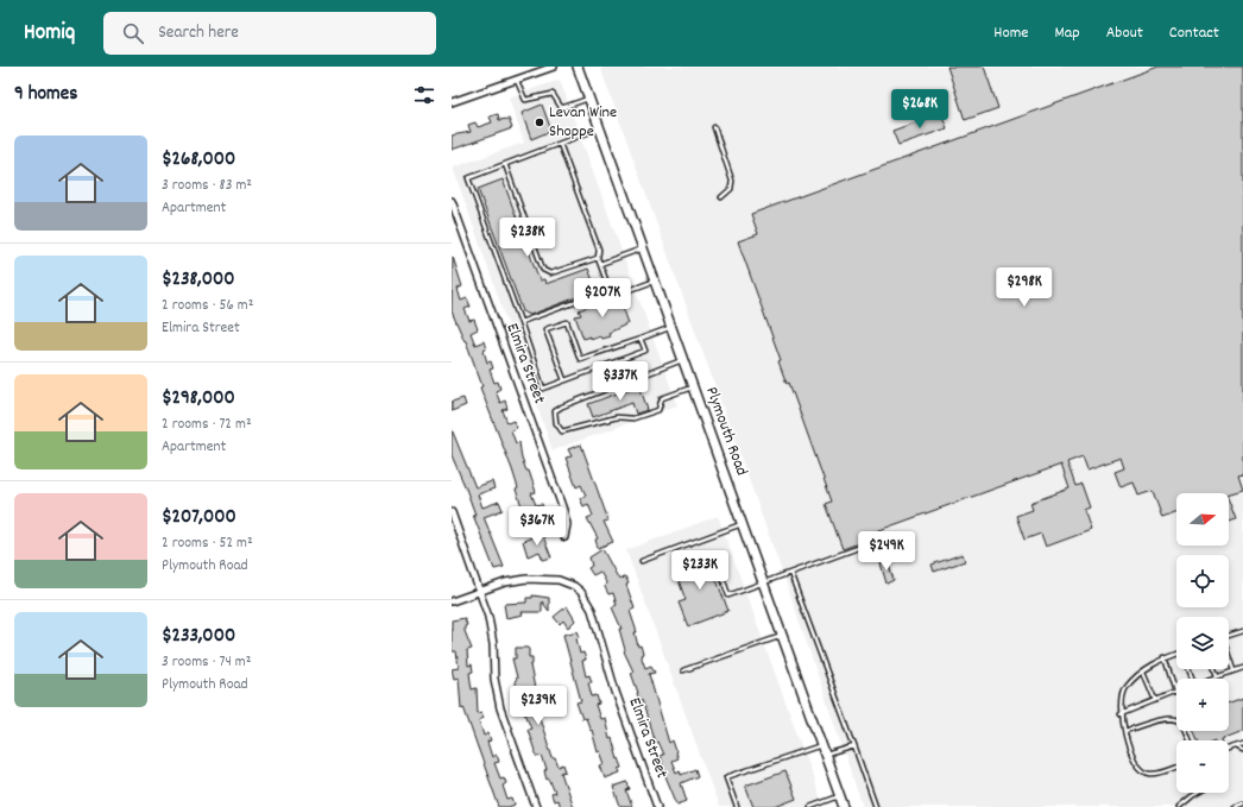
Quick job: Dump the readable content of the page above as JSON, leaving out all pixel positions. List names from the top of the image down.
{
  "streets": {
    "main road": ["Plymouth Road"],
    "street": ["Elmira Street"]
  },
  "places": ["Levan Wine Shoppe"],
  "north": "right",
  "page": {
    "header": "Homiq",
    "search": "Search here",
    "nav": [
      "Home",
      "Map",
      "About",
      "Contact"
    ],
    "heading": "9 homes",
    "price": [
      "$268K",
      "$238K",
      "$298K",
      "$207K",
      "$337K",
      "$367K",
      "$249K",
      "$233K",
      "$239K"
    ],
    "list": [
      {
        "name": "$268,000",
        "note": "3 rooms · 83 m² · Apartment"
      },
      {
        "name": "$238,000",
        "note": "2 rooms · 56 m² · Elmira Street"
      },
      {
        "name": "$298,000",
        "note": "2 rooms · 72 m² · Apartment"
      },
      {
        "name": "$207,000",
        "note": "2 rooms · 52 m² · Plymouth Road"
      },
      {
        "name": "$233,000",
        "note": "3 rooms · 74 m² · Plymouth Road"
      }
    ],
    "map_buttons": ["+", "−"]
  }
}
